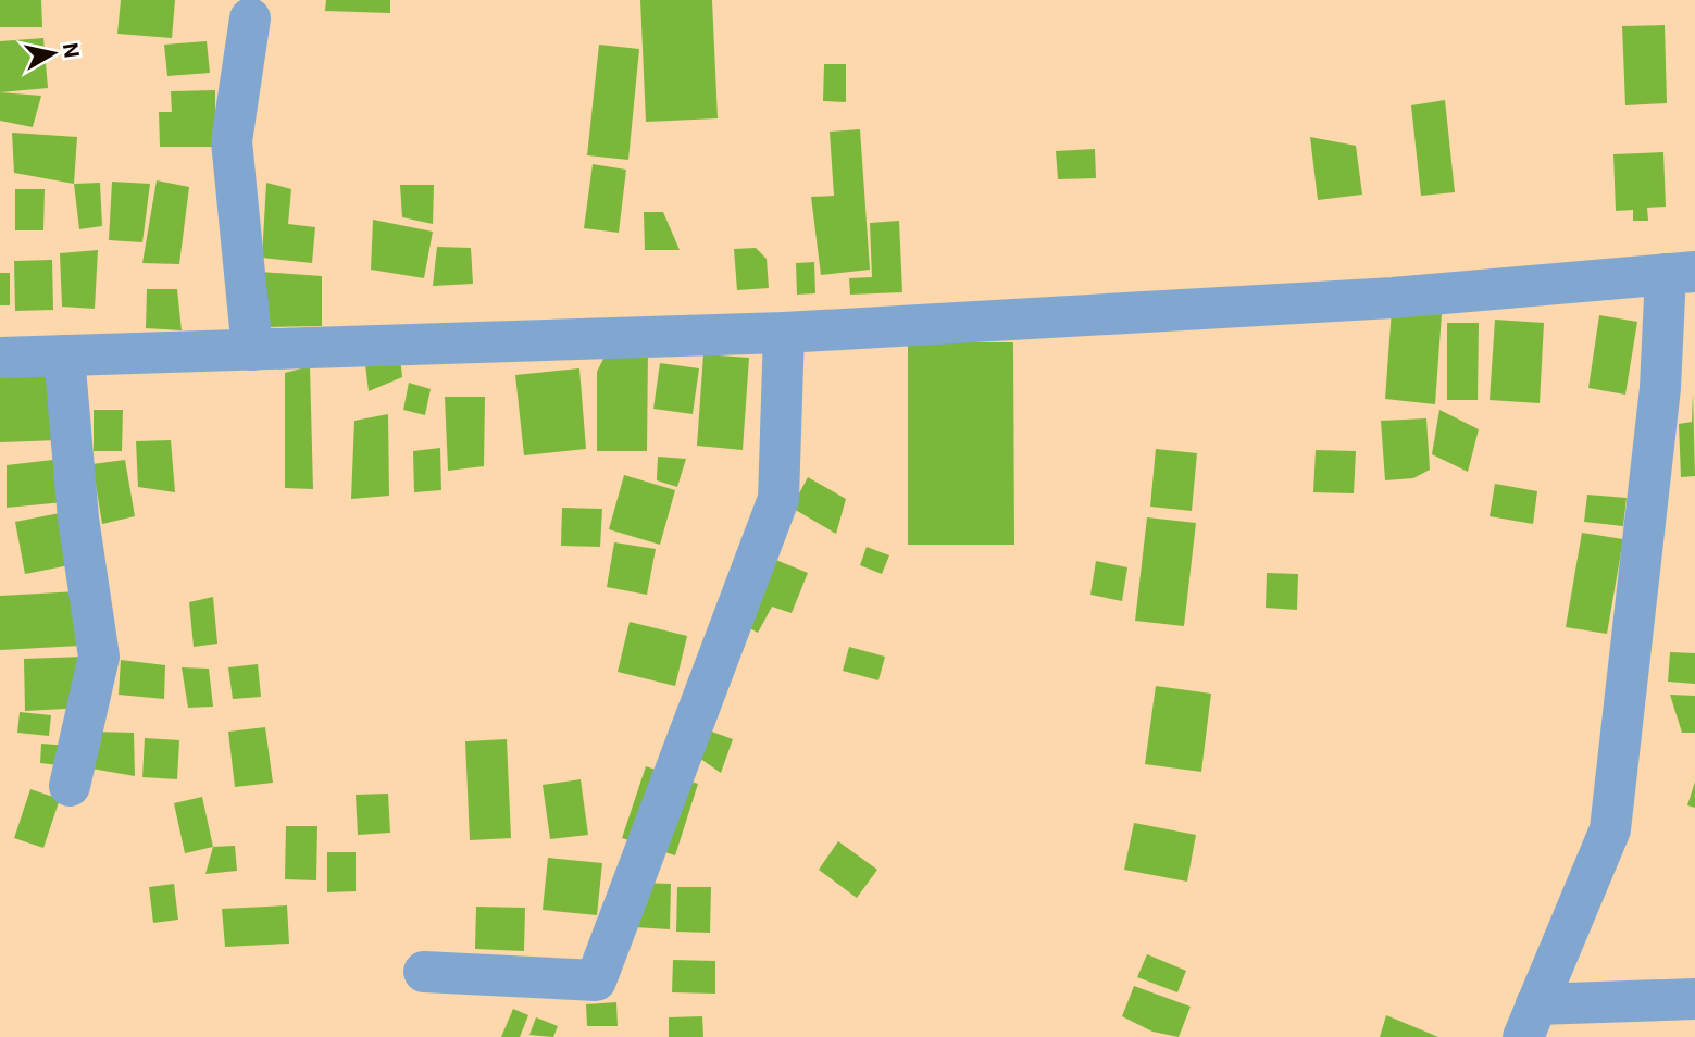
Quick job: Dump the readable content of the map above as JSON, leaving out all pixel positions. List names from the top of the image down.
{
  "north": "right"
}
